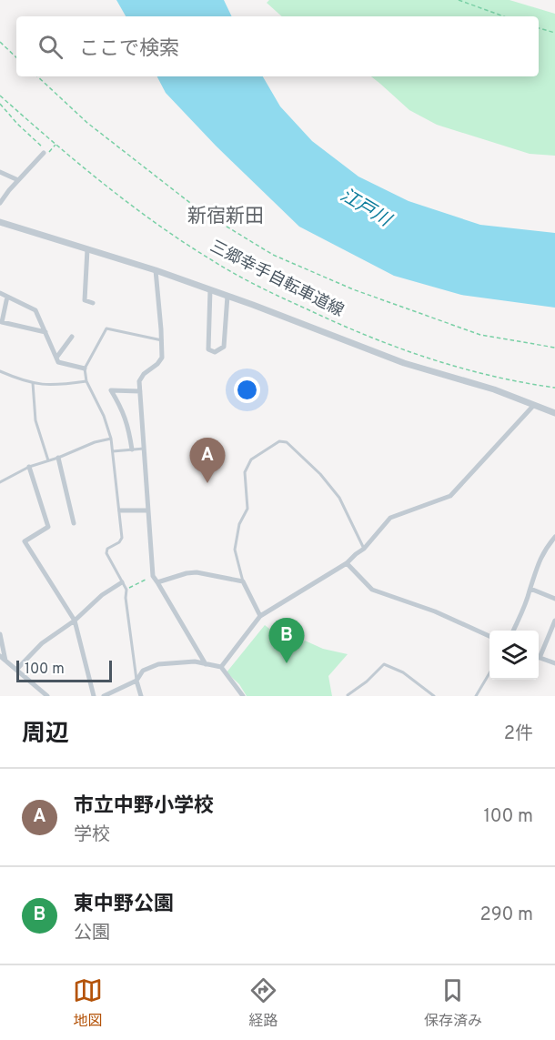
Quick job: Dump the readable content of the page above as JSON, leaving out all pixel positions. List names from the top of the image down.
{
  "streets": {
    "path": ["三郷幸手自転車道線"]
  },
  "districts": ["新宿新田"],
  "water": ["江戸川"],
  "scale_bar": "100 m",
  "page": {
    "search": "ここで検索",
    "pins": ["A", "B"],
    "scale": "100 m",
    "heading": ["周辺", "2件"],
    "list": [
      {
        "mark": "A",
        "name": "市立中野小学校",
        "note": "学校",
        "value": "100 m"
      },
      {
        "mark": "B",
        "name": "東中野公園",
        "note": "公園",
        "value": "290 m"
      }
    ],
    "nav": ["地図", "経路", "保存済み"]
  }
}
